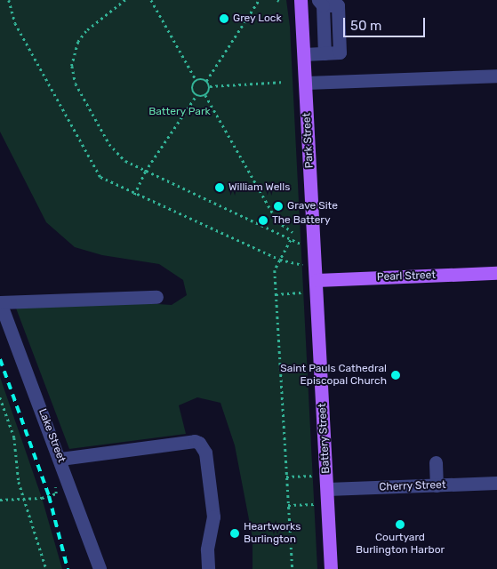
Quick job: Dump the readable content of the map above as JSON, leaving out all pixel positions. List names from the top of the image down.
{
  "streets": {
    "main road": ["Park Street", "Pearl Street", "Battery Street"],
    "street": ["Lake Street", "Cherry Street"]
  },
  "crossings": [
    ["Park Street", "Pearl Street"],
    ["Park Street", "Battery Street"],
    ["Pearl Street", "Battery Street"],
    ["Battery Street", "Cherry Street"]
  ],
  "parks": ["Battery Park"],
  "places": [
    "Grey Lock",
    "William Wells",
    "Grave Site",
    "The Battery",
    "Saint Pauls Cathedral Episcopal Church",
    "Courtyard Burlington Harbor",
    "Heartworks Burlington"
  ],
  "scale_bar": "50 m"
}
